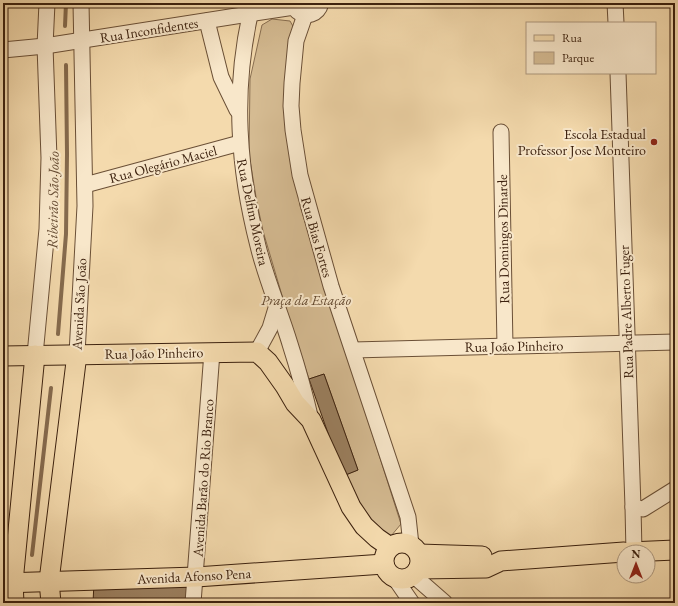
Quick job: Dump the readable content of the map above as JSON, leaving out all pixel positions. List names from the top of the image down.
{
  "streets": {
    "main road": [
      "Rua Delfim Moreira",
      "Avenida São João",
      "Rua João Pinheiro",
      "Avenida Afonso Pena"
    ],
    "street": [
      "Rua Inconfidentes",
      "Rua Olegário Maciel",
      "Rua Bias Fortes",
      "Rua Domingos Dinarde",
      "Rua Padre Alberto Fuger",
      "Avenida Barão do Rio Branco"
    ]
  },
  "crossings": [
    ["Rua Inconfidentes", "Rua Delfim Moreira"],
    ["Rua Inconfidentes", "Rua Bias Fortes"],
    ["Rua Inconfidentes", "Avenida São João"],
    ["Rua Olegário Maciel", "Rua Delfim Moreira"],
    ["Rua Olegário Maciel", "Avenida São João"],
    ["Rua Delfim Moreira", "Avenida Afonso Pena"],
    ["Rua Bias Fortes", "Rua João Pinheiro"],
    ["Rua Domingos Dinarde", "Rua João Pinheiro"],
    ["Avenida São João", "Rua João Pinheiro"],
    ["Avenida São João", "Avenida Afonso Pena"],
    ["Rua Padre Alberto Fuger", "Rua João Pinheiro"],
    ["Rua João Pinheiro", "Avenida Barão do Rio Branco"],
    ["Avenida Barão do Rio Branco", "Avenida Afonso Pena"]
  ],
  "water": ["Ribeirão São João"],
  "parks": ["Praça da Estação"],
  "places": ["Escola Estadual Professor Jose Monteiro"],
  "legend": ["Rua", "Parque"],
  "north": "top"
}
